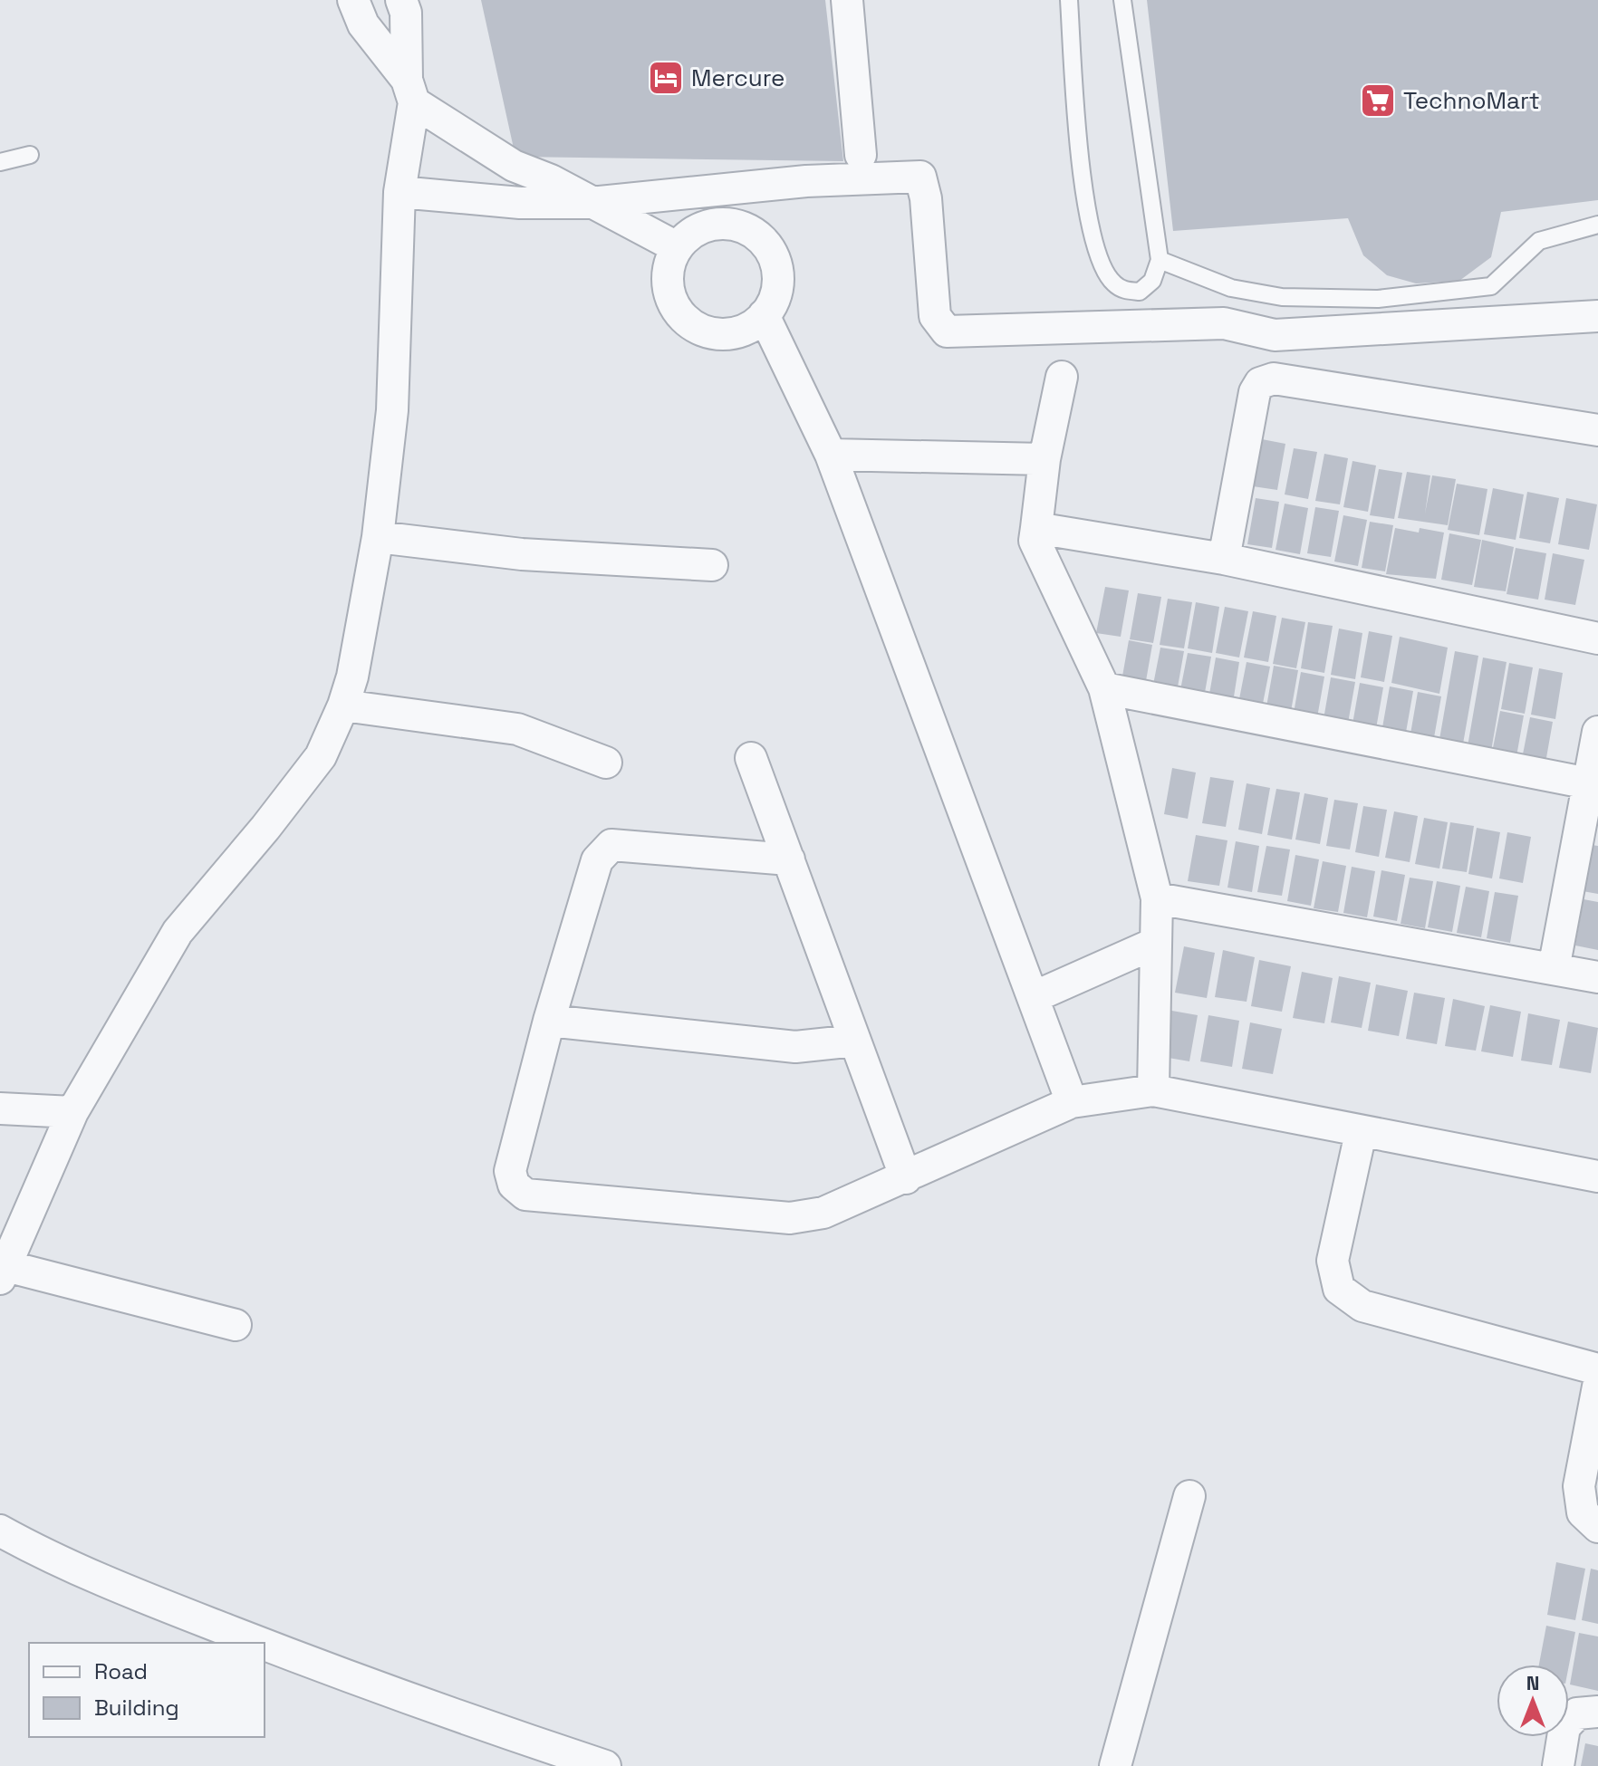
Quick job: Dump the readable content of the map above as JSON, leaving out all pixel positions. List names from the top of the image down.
{
  "places": {
    "hotel": ["Mercure"],
    "supermarket": ["TechnoMart"]
  },
  "legend": ["Road", "Building"],
  "north": "top"
}
